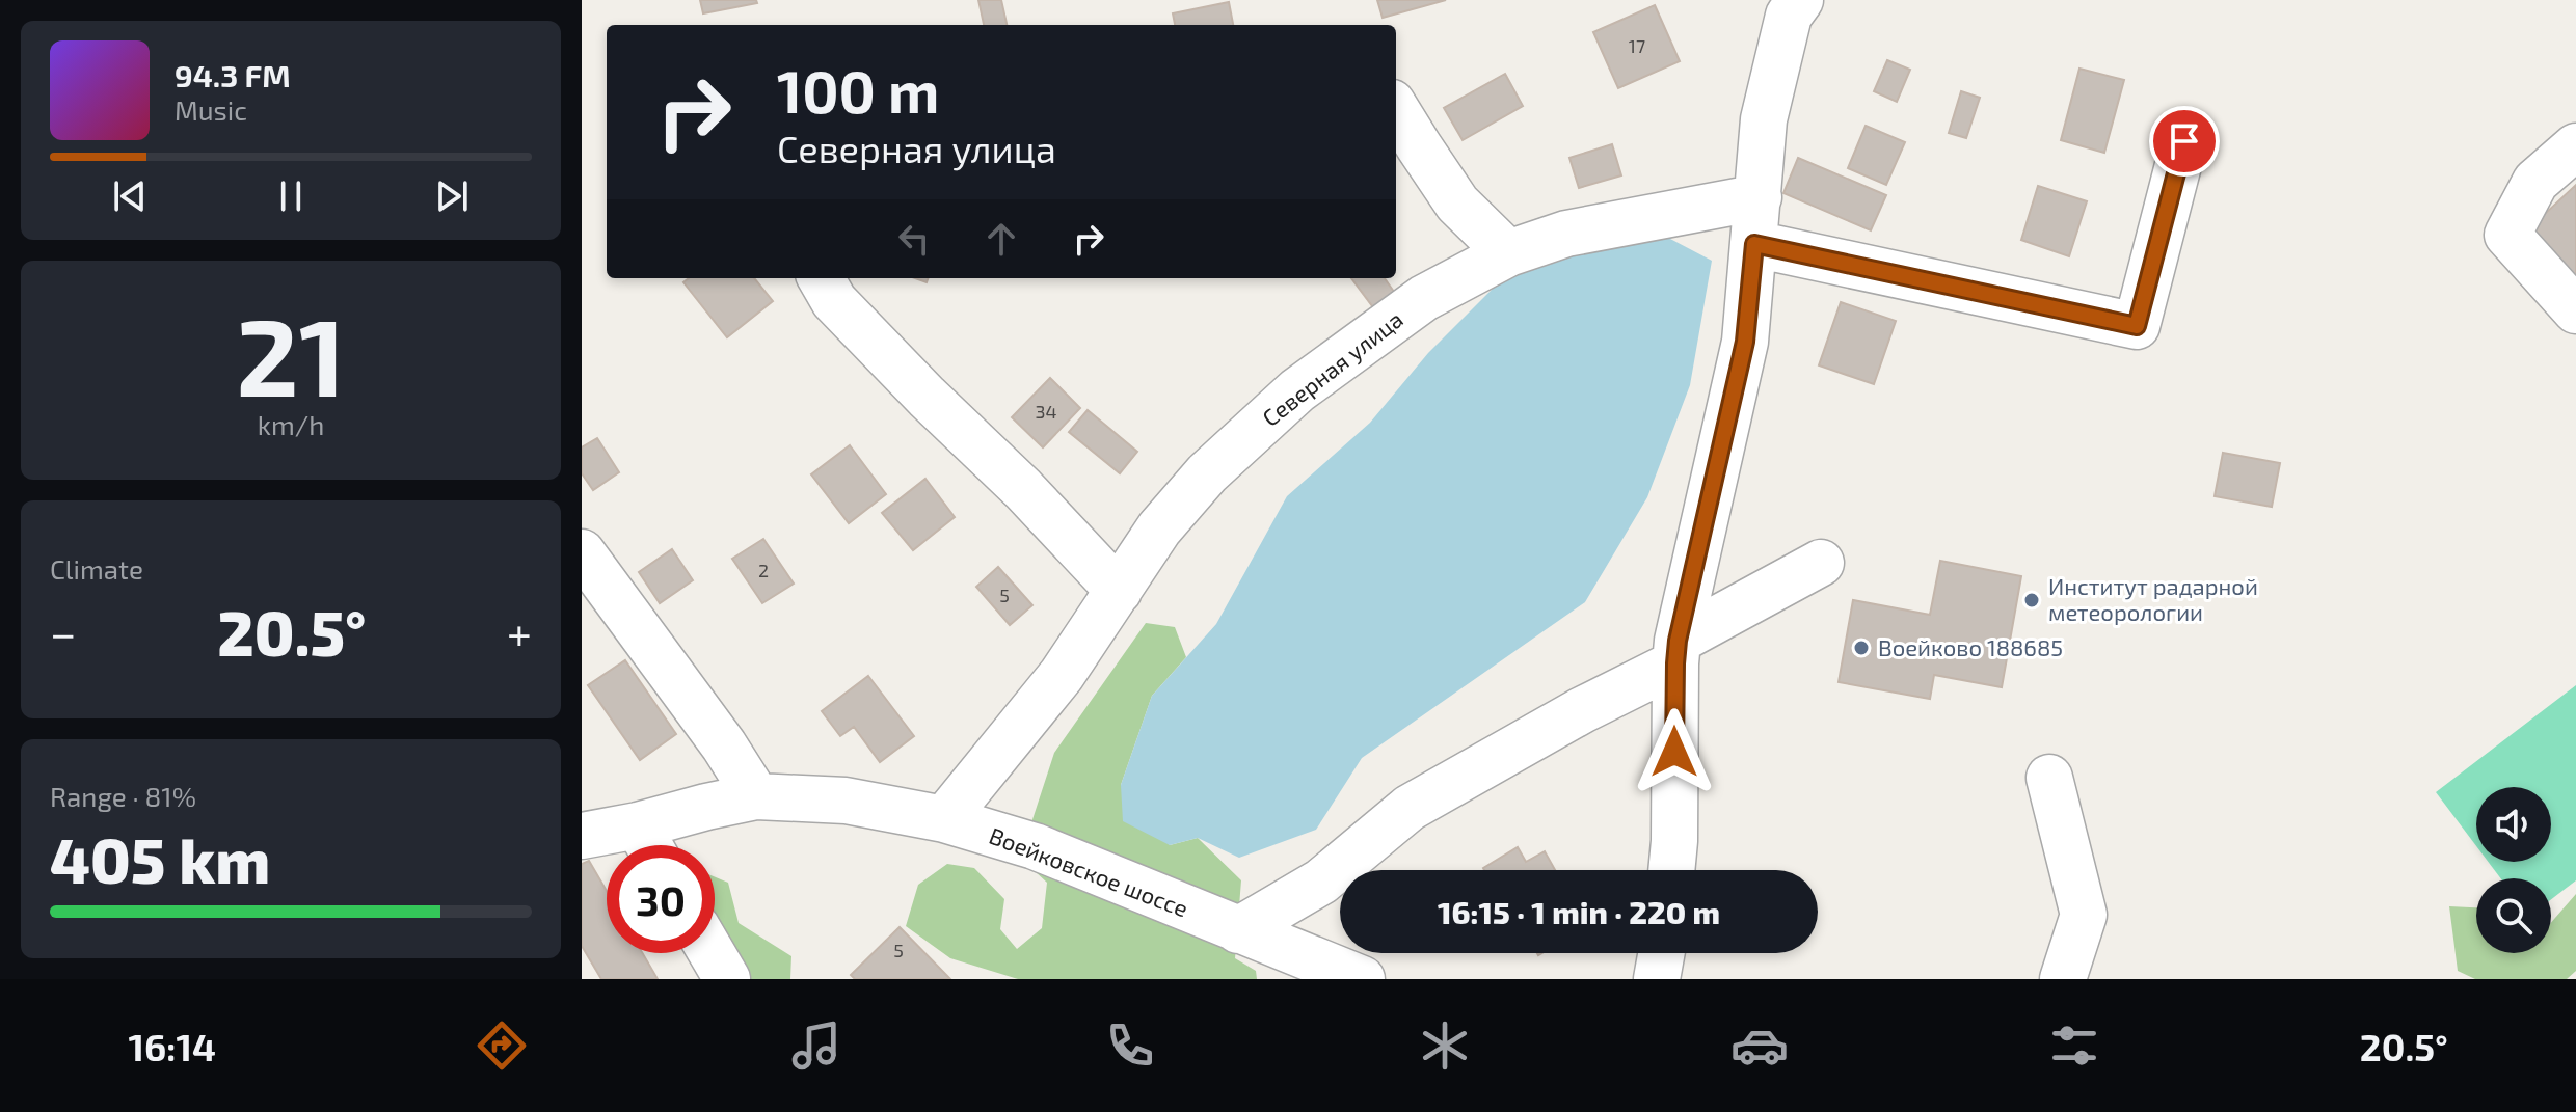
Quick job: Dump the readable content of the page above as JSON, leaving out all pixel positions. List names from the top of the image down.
{
  "streets": {
    "street": ["Северная улица", "Воейковское шоссе"]
  },
  "crossings": [
    ["Северная улица", "Воейковское шоссе"]
  ],
  "places": ["Институт радарной метеорологии", "Воейково 188685"],
  "house_numbers": [
    "17",
    "34",
    "2",
    "5",
    "5"
  ],
  "page": {
    "turn": ["100 m", "Северная улица"],
    "song": ["94.3 FM", "Music"],
    "tile": [
      ["21", "km/h"],
      "Climate",
      ["Range · 81%", "405 km"]
    ],
    "heat": ["−", "20.5°", "+"],
    "limit": "30",
    "trip": "16:15 · 1 min · 220 m",
    "tabs": ["16:14", "20.5°"]
  }
}
